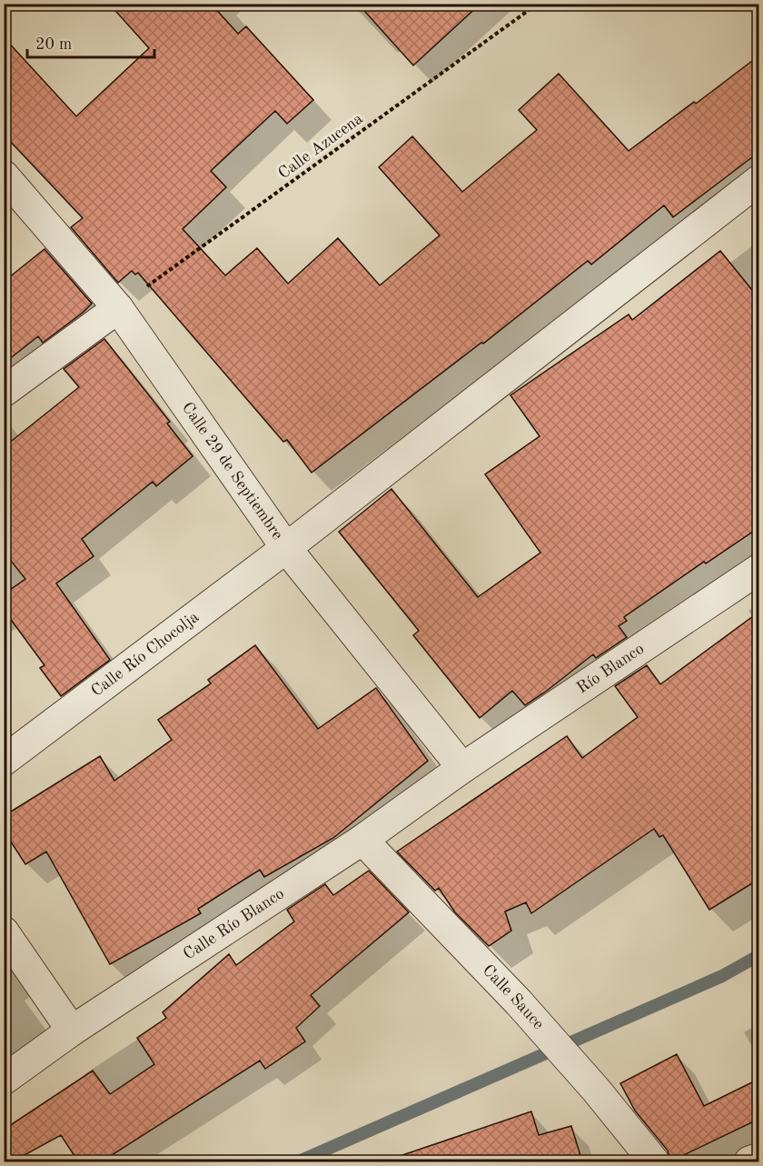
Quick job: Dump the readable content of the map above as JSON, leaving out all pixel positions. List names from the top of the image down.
{
  "streets": {
    "street": [
      "Calle 29 de Septiembre",
      "Calle Río Chocolja",
      "Río Blanco",
      "Calle Río Blanco",
      "Calle Sauce"
    ],
    "path": ["Calle Azucena"]
  },
  "crossings": [
    ["Calle Azucena", "Calle 29 de Septiembre"],
    ["Calle 29 de Septiembre", "Calle Río Chocolja"],
    ["Calle 29 de Septiembre", "Río Blanco"],
    ["Calle 29 de Septiembre", "Calle Río Blanco"],
    ["Río Blanco", "Calle Río Blanco"],
    ["Calle Río Blanco", "Calle Sauce"]
  ],
  "scale_bar": "20 m"
}
